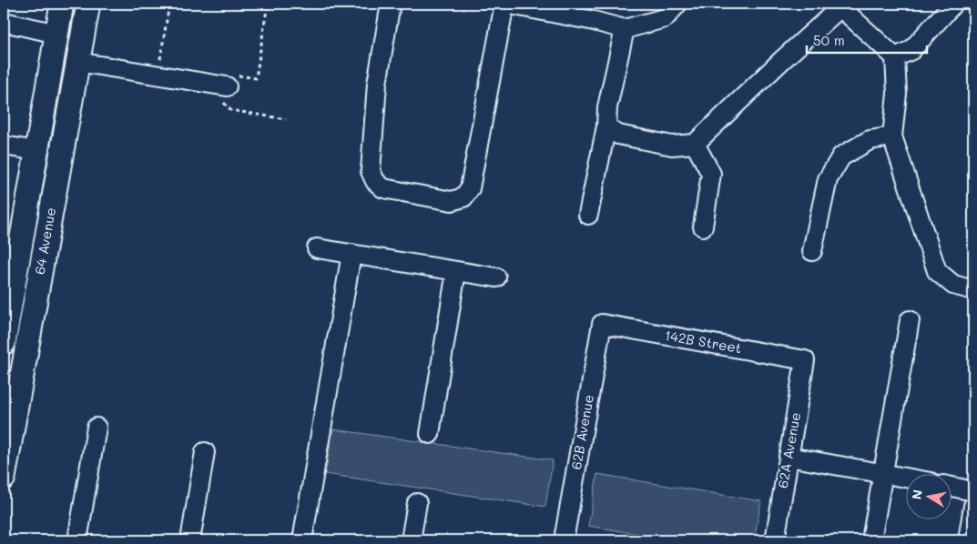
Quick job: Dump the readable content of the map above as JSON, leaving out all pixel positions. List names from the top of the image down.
{
  "streets": {
    "main road": ["64 Avenue"],
    "street": ["142B Street", "62B Avenue", "62A Avenue"]
  },
  "crossings": [
    ["142B Street", "62B Avenue"],
    ["142B Street", "62A Avenue"]
  ],
  "scale_bar": "50 m",
  "north": "left"
}
